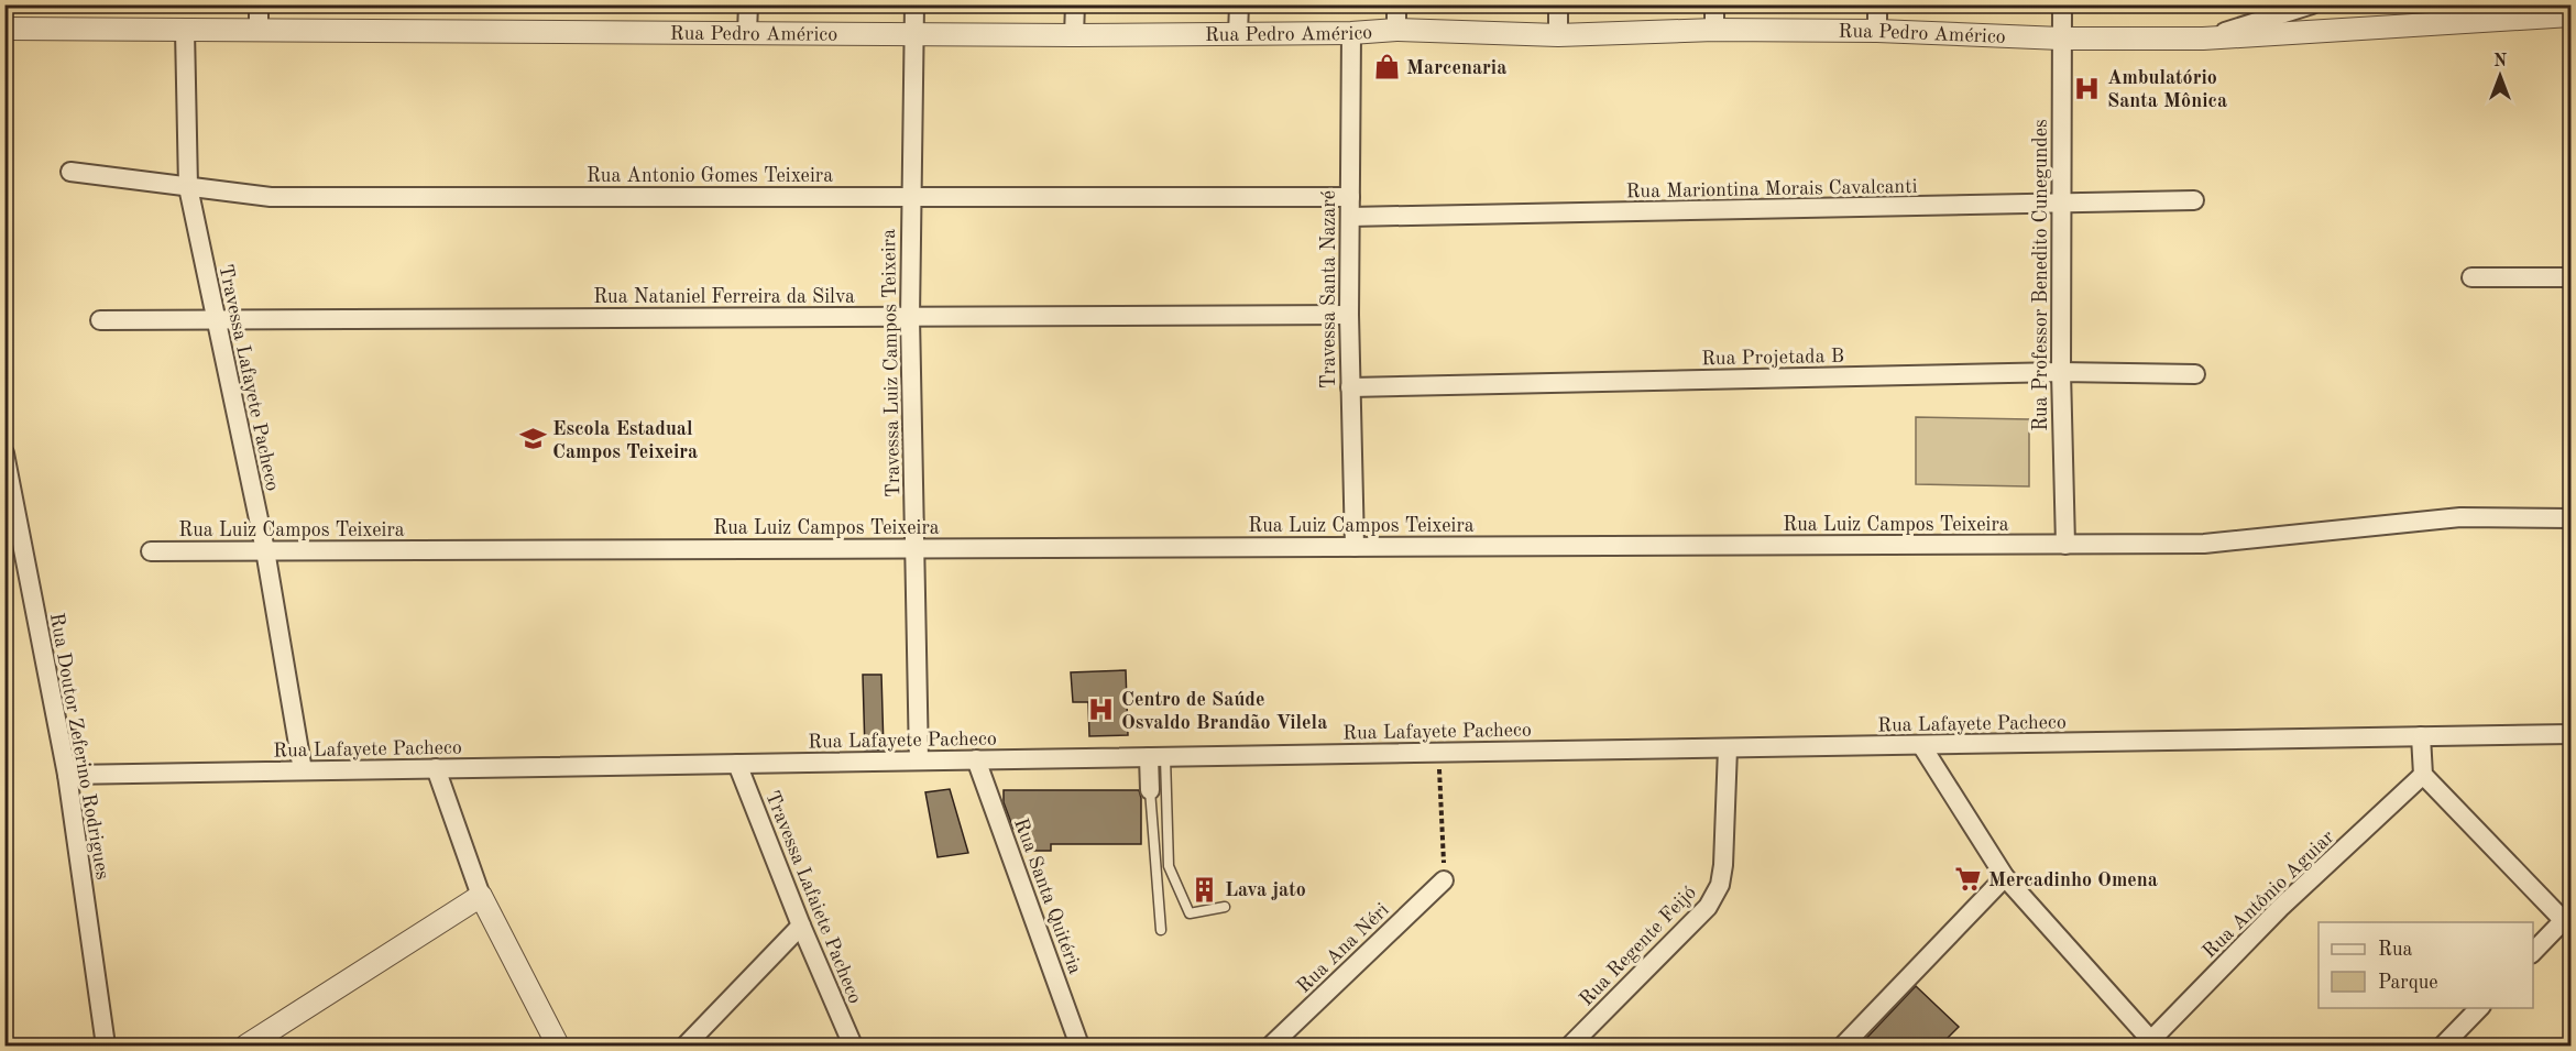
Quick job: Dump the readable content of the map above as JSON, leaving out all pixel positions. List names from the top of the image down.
{
  "streets": {
    "street": [
      "Rua Pedro Américo",
      "Rua Antonio Gomes Teixeira",
      "Rua Mariontina Morais Cavalcanti",
      "Rua Professor Benedito Cunegundes",
      "Travessa Santa Nazaré",
      "Rua Nataniel Ferreira da Silva",
      "Rua Projetada B",
      "Travessa Luiz Campos Teixeira",
      "Travessa Lafayete Pacheco",
      "Rua Luiz Campos Teixeira",
      "Rua Lafayete Pacheco",
      "Rua Doutor Zeferino Rodrigues",
      "Rua Antônio Aguiar",
      "Rua Santa Quitéria",
      "Travessa Lafaiete Pacheco",
      "Rua Regente Feijó",
      "Rua Ana Néri"
    ]
  },
  "crossings": [
    ["Rua Pedro Américo", "Rua Professor Benedito Cunegundes"],
    ["Rua Pedro Américo", "Travessa Santa Nazaré"],
    ["Rua Pedro Américo", "Travessa Luiz Campos Teixeira"],
    ["Rua Pedro Américo", "Travessa Lafayete Pacheco"],
    ["Rua Antonio Gomes Teixeira", "Travessa Santa Nazaré"],
    ["Rua Antonio Gomes Teixeira", "Travessa Luiz Campos Teixeira"],
    ["Rua Antonio Gomes Teixeira", "Travessa Lafayete Pacheco"],
    ["Rua Mariontina Morais Cavalcanti", "Rua Professor Benedito Cunegundes"],
    ["Rua Mariontina Morais Cavalcanti", "Travessa Santa Nazaré"],
    ["Rua Professor Benedito Cunegundes", "Rua Projetada B"],
    ["Rua Professor Benedito Cunegundes", "Rua Luiz Campos Teixeira"],
    ["Travessa Santa Nazaré", "Rua Nataniel Ferreira da Silva"],
    ["Travessa Santa Nazaré", "Rua Projetada B"],
    ["Travessa Santa Nazaré", "Rua Luiz Campos Teixeira"],
    ["Rua Nataniel Ferreira da Silva", "Travessa Luiz Campos Teixeira"],
    ["Rua Nataniel Ferreira da Silva", "Travessa Lafayete Pacheco"],
    ["Travessa Luiz Campos Teixeira", "Rua Luiz Campos Teixeira"],
    ["Travessa Luiz Campos Teixeira", "Rua Lafayete Pacheco"],
    ["Travessa Lafayete Pacheco", "Rua Luiz Campos Teixeira"],
    ["Travessa Lafayete Pacheco", "Rua Lafayete Pacheco"],
    ["Rua Lafayete Pacheco", "Rua Doutor Zeferino Rodrigues"],
    ["Rua Lafayete Pacheco", "Rua Santa Quitéria"],
    ["Rua Lafayete Pacheco", "Travessa Lafaiete Pacheco"],
    ["Rua Lafayete Pacheco", "Rua Regente Feijó"]
  ],
  "places": {
    "shop": ["Marcenaria"],
    "hospital": ["Ambulatório Santa Mônica", "Centro de Saúde Osvaldo Brandão Vilela"],
    "school or university": ["Escola Estadual Campos Teixeira"],
    "supermarket": ["Mercadinho Omena"],
    "building": ["Lava jato"]
  },
  "legend": ["Rua", "Parque"],
  "north": "top"
}
